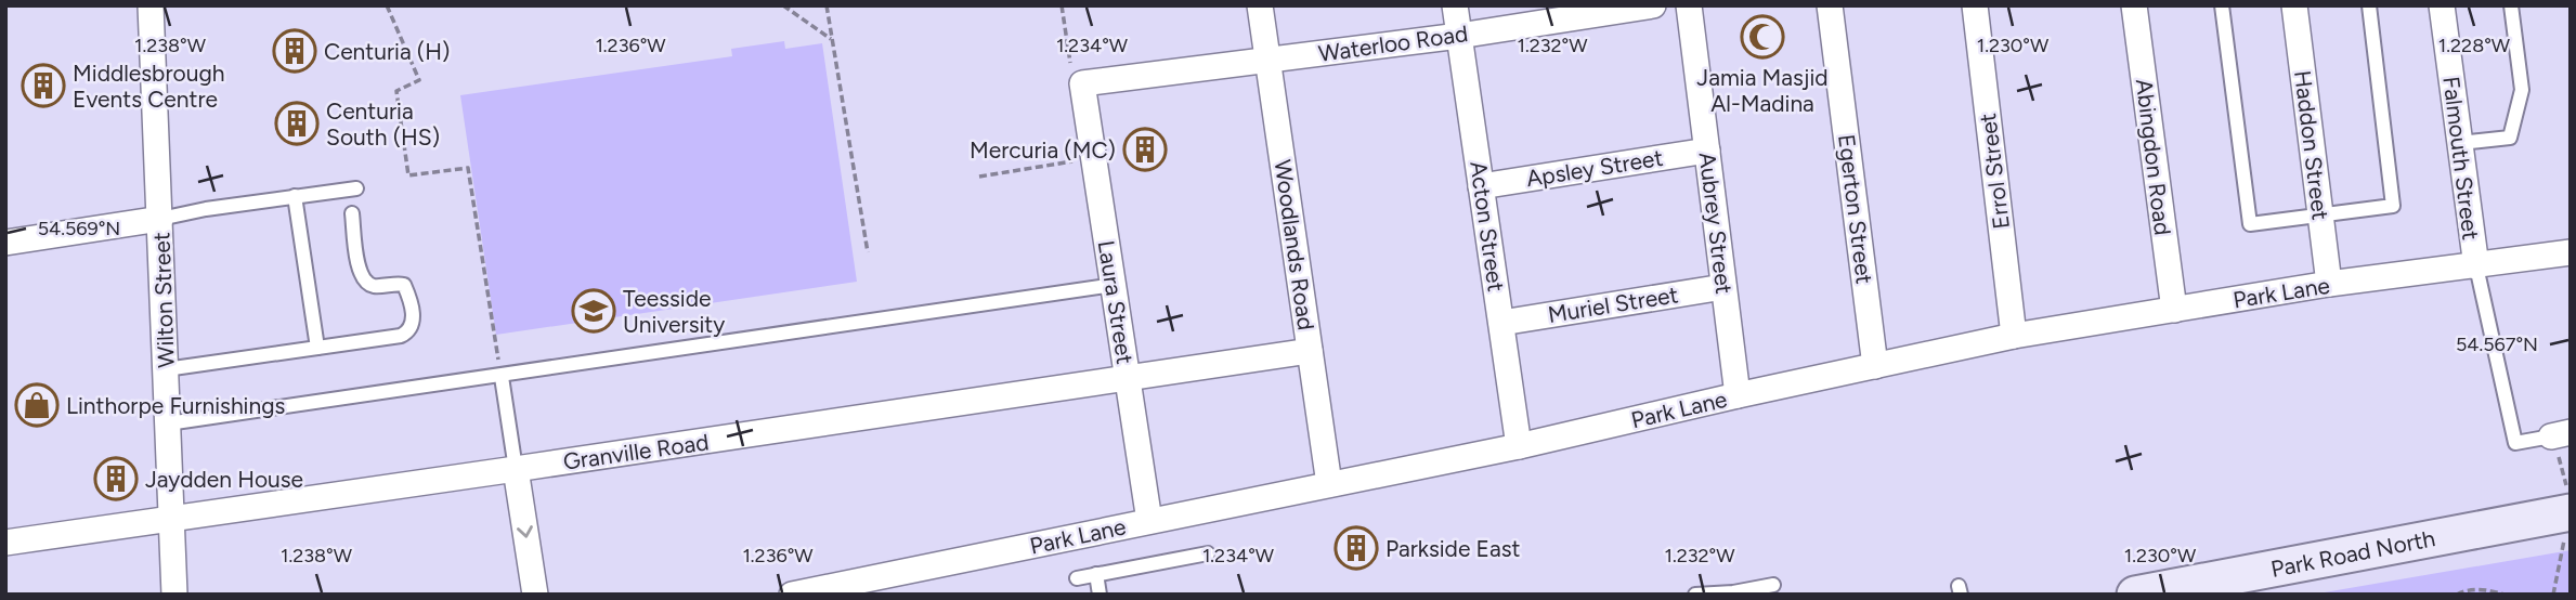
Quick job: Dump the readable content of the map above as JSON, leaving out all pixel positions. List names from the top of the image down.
{
  "streets": {
    "street": [
      "Waterloo Road",
      "Haddon Street",
      "Abingdon Road",
      "Falmouth Street",
      "Apsley Street",
      "Errol Street",
      "Egerton Street",
      "Aubrey Street",
      "Acton Street",
      "Woodlands Road",
      "Park Lane",
      "Wilton Street",
      "Laura Street",
      "Muriel Street",
      "Granville Road",
      "Park Road North"
    ]
  },
  "crossings": [
    ["Waterloo Road", "Acton Street"],
    ["Waterloo Road", "Woodlands Road"],
    ["Waterloo Road", "Laura Street"],
    ["Haddon Street", "Park Lane"],
    ["Abingdon Road", "Park Lane"],
    ["Falmouth Street", "Park Lane"],
    ["Apsley Street", "Aubrey Street"],
    ["Apsley Street", "Acton Street"],
    ["Errol Street", "Park Lane"],
    ["Egerton Street", "Park Lane"],
    ["Aubrey Street", "Park Lane"],
    ["Aubrey Street", "Muriel Street"],
    ["Acton Street", "Park Lane"],
    ["Acton Street", "Muriel Street"],
    ["Woodlands Road", "Park Lane"],
    ["Woodlands Road", "Granville Road"],
    ["Park Lane", "Laura Street"],
    ["Wilton Street", "Granville Road"],
    ["Laura Street", "Granville Road"]
  ],
  "places": {
    "mosque": ["Jamia Masjid Al-Madina"],
    "building": [
      "Centuria (H)",
      "Middlesbrough Events Centre",
      "Centuria South (HS)",
      "Mercuria (MC)",
      "Jaydden House",
      "Parkside East"
    ],
    "school or university": ["Teesside University"],
    "shop": ["Linthorpe Furnishings"]
  },
  "coordinates": [
    "1.238°W",
    "1.236°W",
    "1.234°W",
    "1.232°W",
    "1.230°W",
    "1.228°W",
    "54.569°N",
    "54.567°N"
  ]
}
